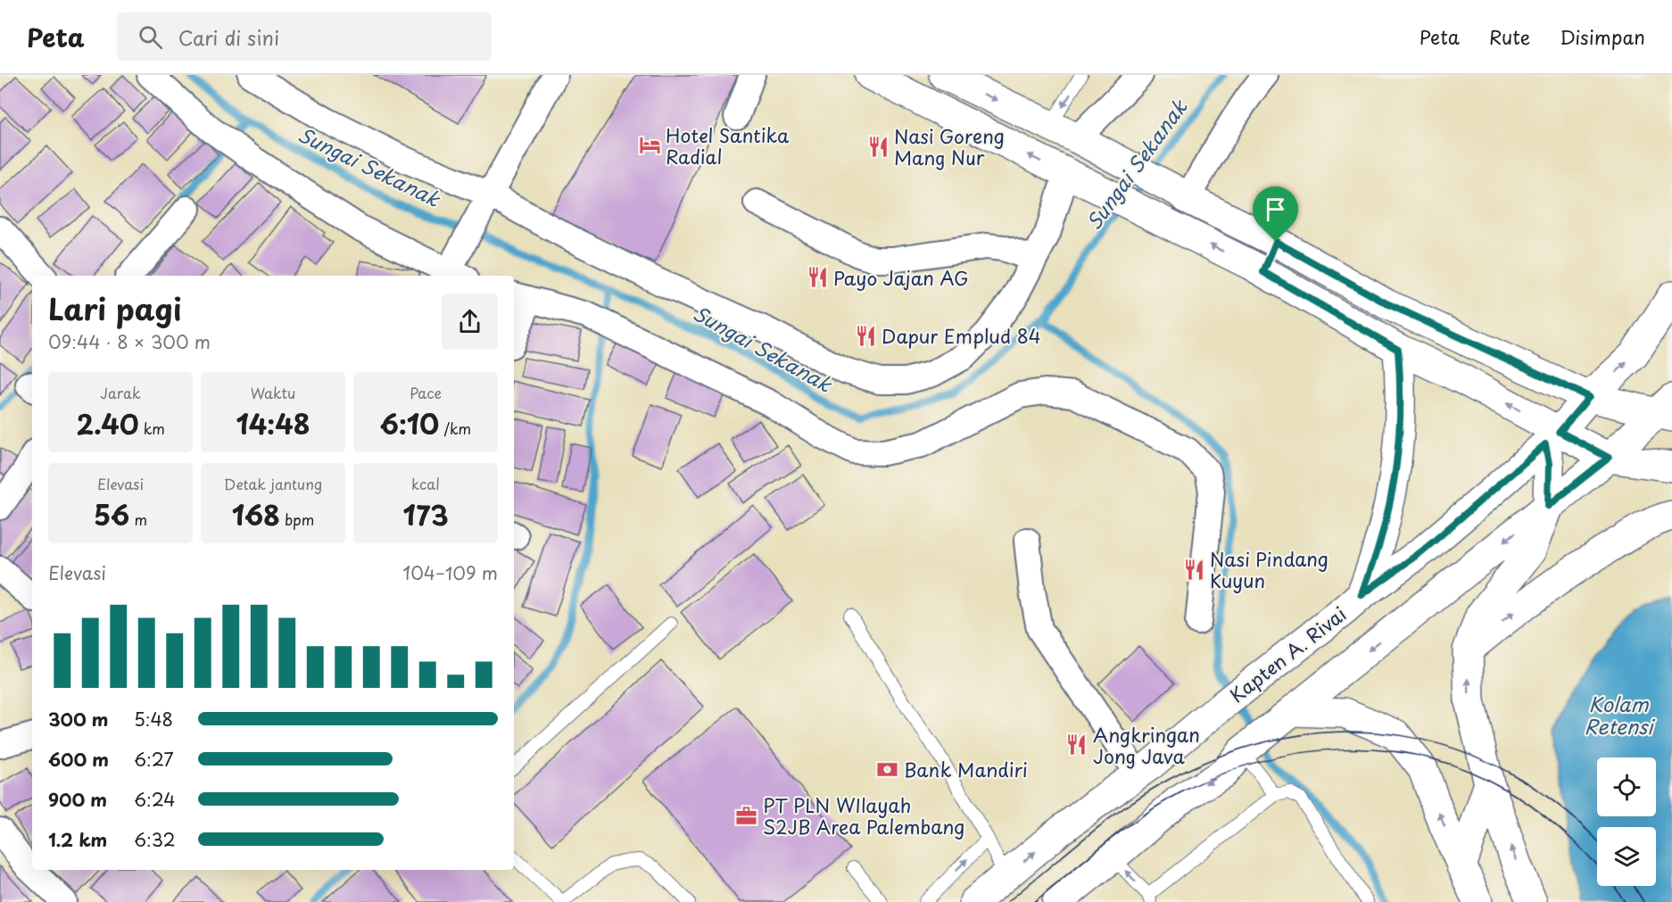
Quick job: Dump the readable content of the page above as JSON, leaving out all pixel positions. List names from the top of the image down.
{
  "streets": {
    "main road": ["Kapten A. Rivai"]
  },
  "water": ["Sungai Sekanak", "Kolam Retensi"],
  "places": {
    "hotel": ["Hotel Santika Radial"],
    "restaurant": [
      "Nasi Goreng Mang Nur",
      "Payo Jajan AG",
      "Dapur Emplud 84",
      "Nasi Pindang Kuyun",
      "Angkringan Jong Java"
    ],
    "bank": ["Bank Mandiri"],
    "office": ["PT PLN WIlayah S2JB Area Palembang"]
  },
  "page": {
    "header": "Peta",
    "search": "Cari di sini",
    "nav": ["Peta", "Rute", "Disimpan"],
    "heading": ["Lari pagi", "09:44 · 8 × 300 m"],
    "stats": [
      ["Jarak", "2.40 km"],
      ["Waktu", "14:48"],
      ["Pace", "6:10 /km"],
      ["Elevasi", "56 m"],
      ["Detak jantung", "168 bpm"],
      ["kcal", "173"]
    ],
    "chart": ["Elevasi", "104–109 m"],
    "list": [
      {
        "name": "300 m",
        "note": "5:48"
      },
      {
        "name": "600 m",
        "note": "6:27"
      },
      {
        "name": "900 m",
        "note": "6:24"
      },
      {
        "name": "1.2 km",
        "note": "6:32"
      }
    ]
  }
}
